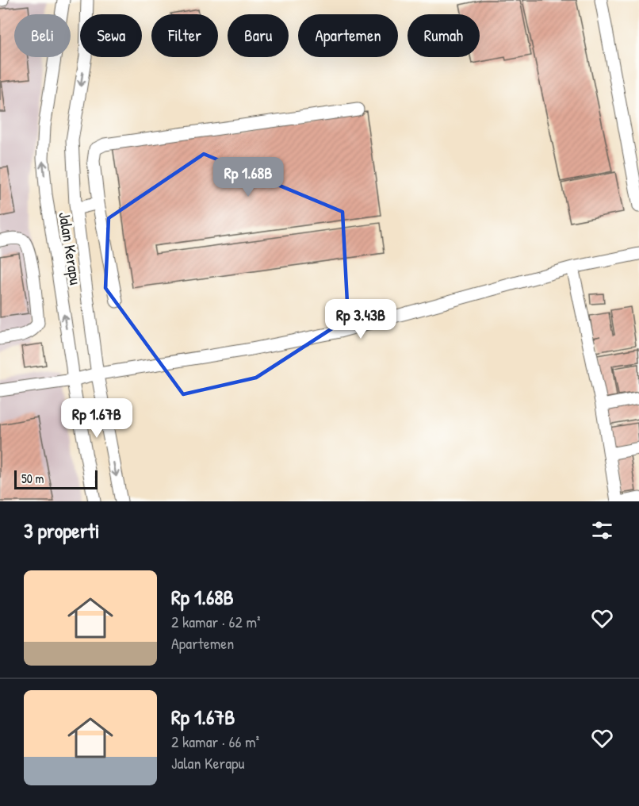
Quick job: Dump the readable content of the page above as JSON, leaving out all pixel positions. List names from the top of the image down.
{
  "streets": {
    "street": ["Jalan Kerapu"]
  },
  "scale_bar": "50 m",
  "page": {
    "chip": [
      "Beli",
      "Sewa",
      "Filter",
      "Baru",
      "Apartemen",
      "Rumah"
    ],
    "price": ["Rp 1.68B", "Rp 3.43B", "Rp 1.67B"],
    "scale": "50 m",
    "heading": "3 properti",
    "list": [
      {
        "name": "Rp 1.68B",
        "note": "2 kamar · 62 m² · Apartemen"
      },
      {
        "name": "Rp 1.67B",
        "note": "2 kamar · 66 m² · Jalan Kerapu"
      }
    ]
  }
}
